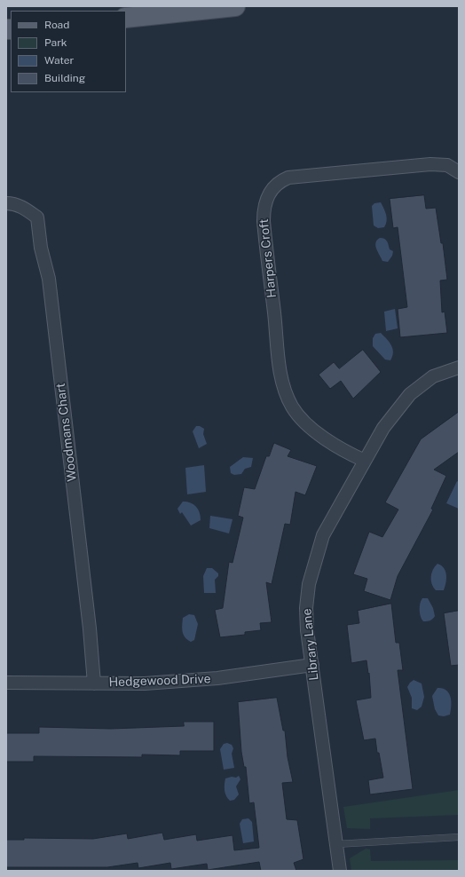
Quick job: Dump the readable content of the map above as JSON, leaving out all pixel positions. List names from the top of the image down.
{
  "streets": {
    "street": [
      "Harpers Croft",
      "Woodmans Chart",
      "Library Lane",
      "Hedgewood Drive"
    ]
  },
  "crossings": [
    ["Harpers Croft", "Library Lane"],
    ["Woodmans Chart", "Hedgewood Drive"],
    ["Library Lane", "Hedgewood Drive"]
  ],
  "legend": [
    "Road",
    "Park",
    "Water",
    "Building"
  ]
}
